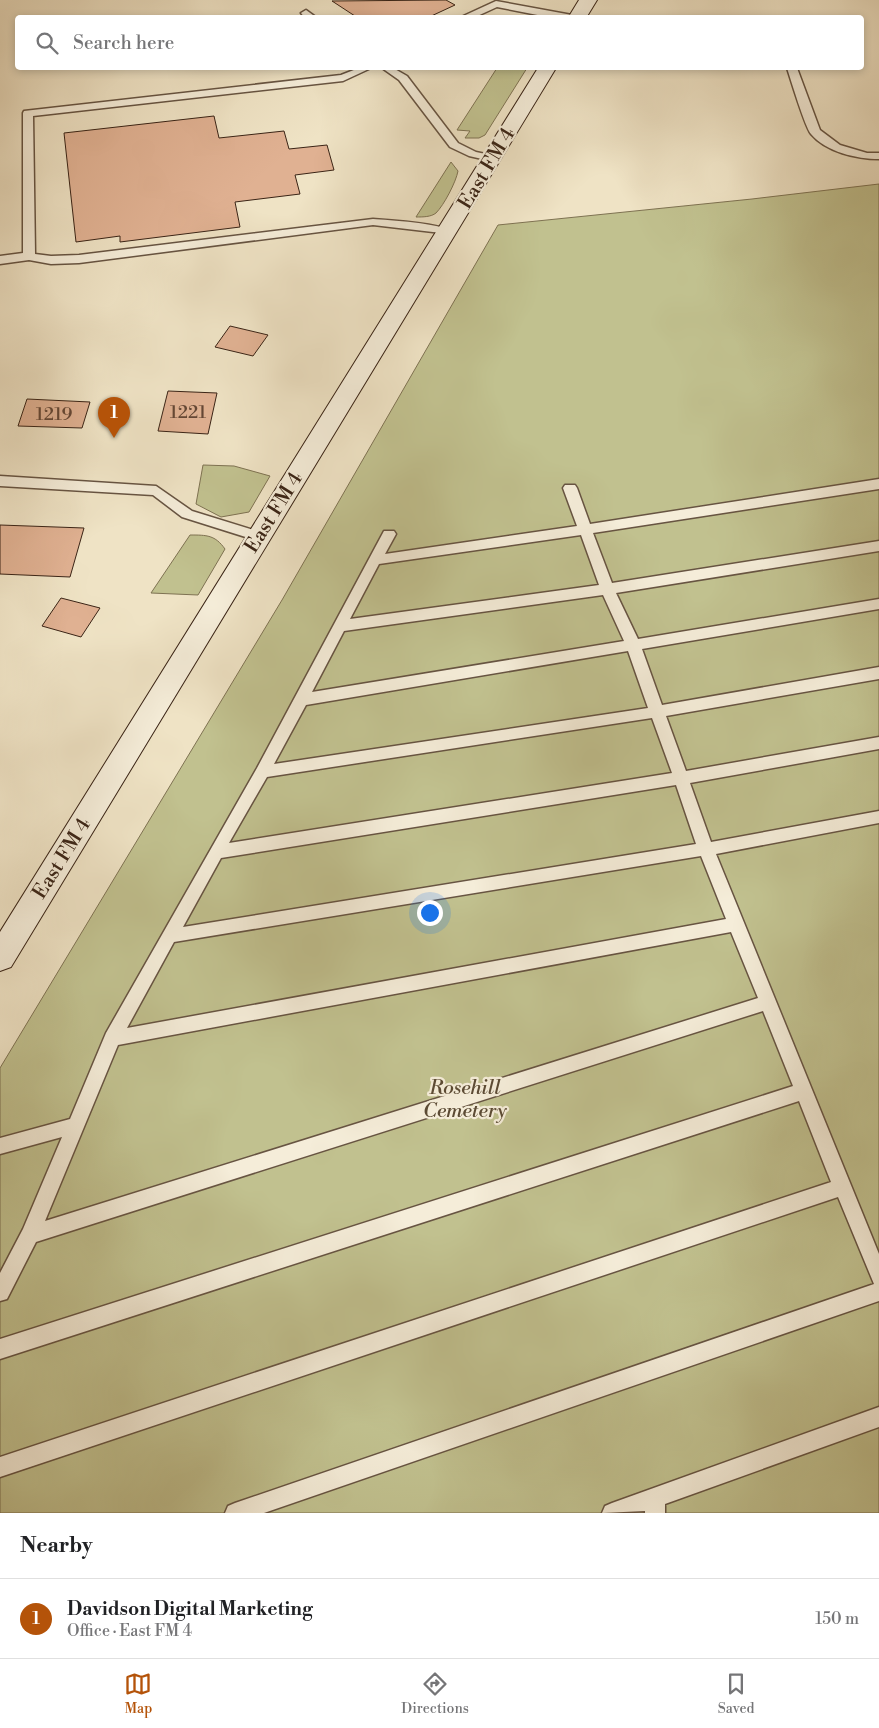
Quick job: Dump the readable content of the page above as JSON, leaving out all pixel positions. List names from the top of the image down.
{
  "streets": {
    "main road": ["East FM 4"]
  },
  "parks": ["Rosehill Cemetery"],
  "house_numbers": ["1221", "1219"],
  "page": {
    "search": "Search here",
    "pins": "1",
    "heading": "Nearby",
    "list": [
      {
        "mark": "1",
        "name": "Davidson Digital Marketing",
        "note": "Office · East FM 4",
        "value": "150 m"
      }
    ],
    "nav": ["Map", "Directions", "Saved"]
  }
}
